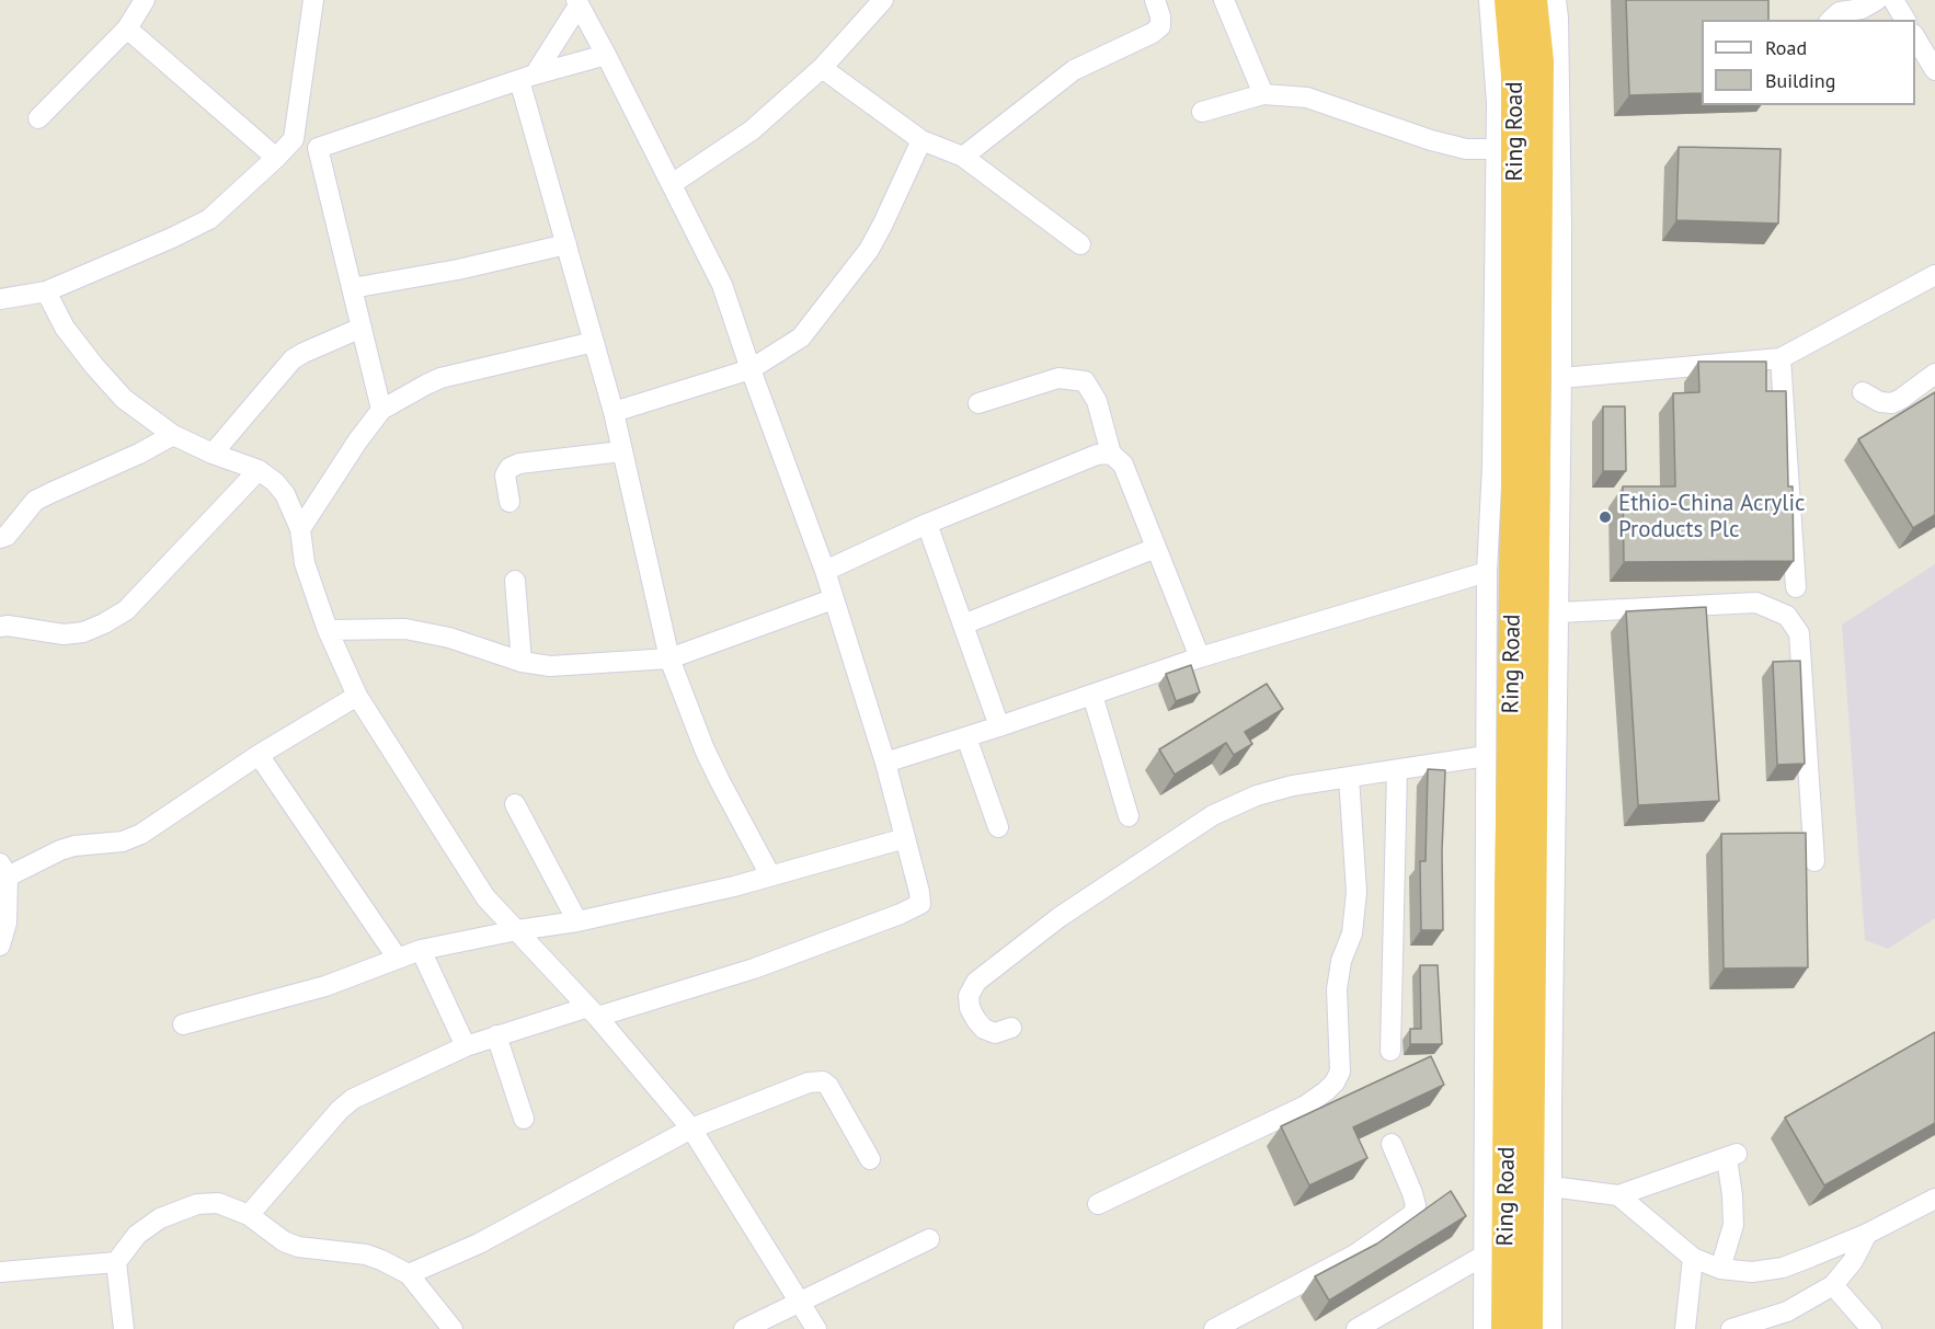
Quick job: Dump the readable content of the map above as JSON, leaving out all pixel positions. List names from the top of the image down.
{
  "streets": {
    "highway": ["Ring Road"]
  },
  "places": ["Ethio-China Acrylic Products Plc"],
  "legend": ["Road", "Building"]
}
